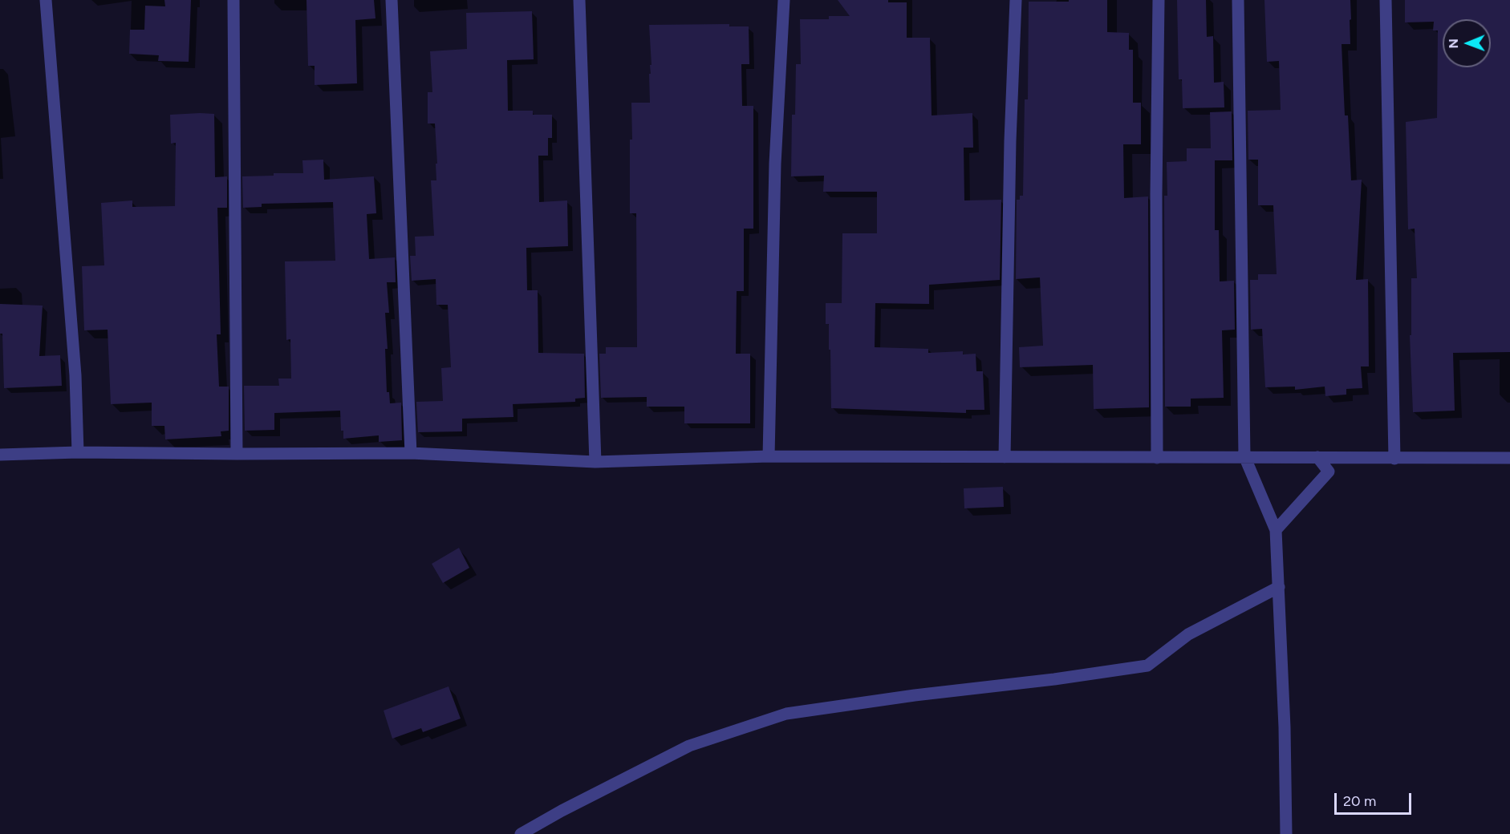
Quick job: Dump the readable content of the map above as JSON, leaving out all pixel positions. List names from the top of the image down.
{
  "scale_bar": "20 m",
  "north": "left"
}
